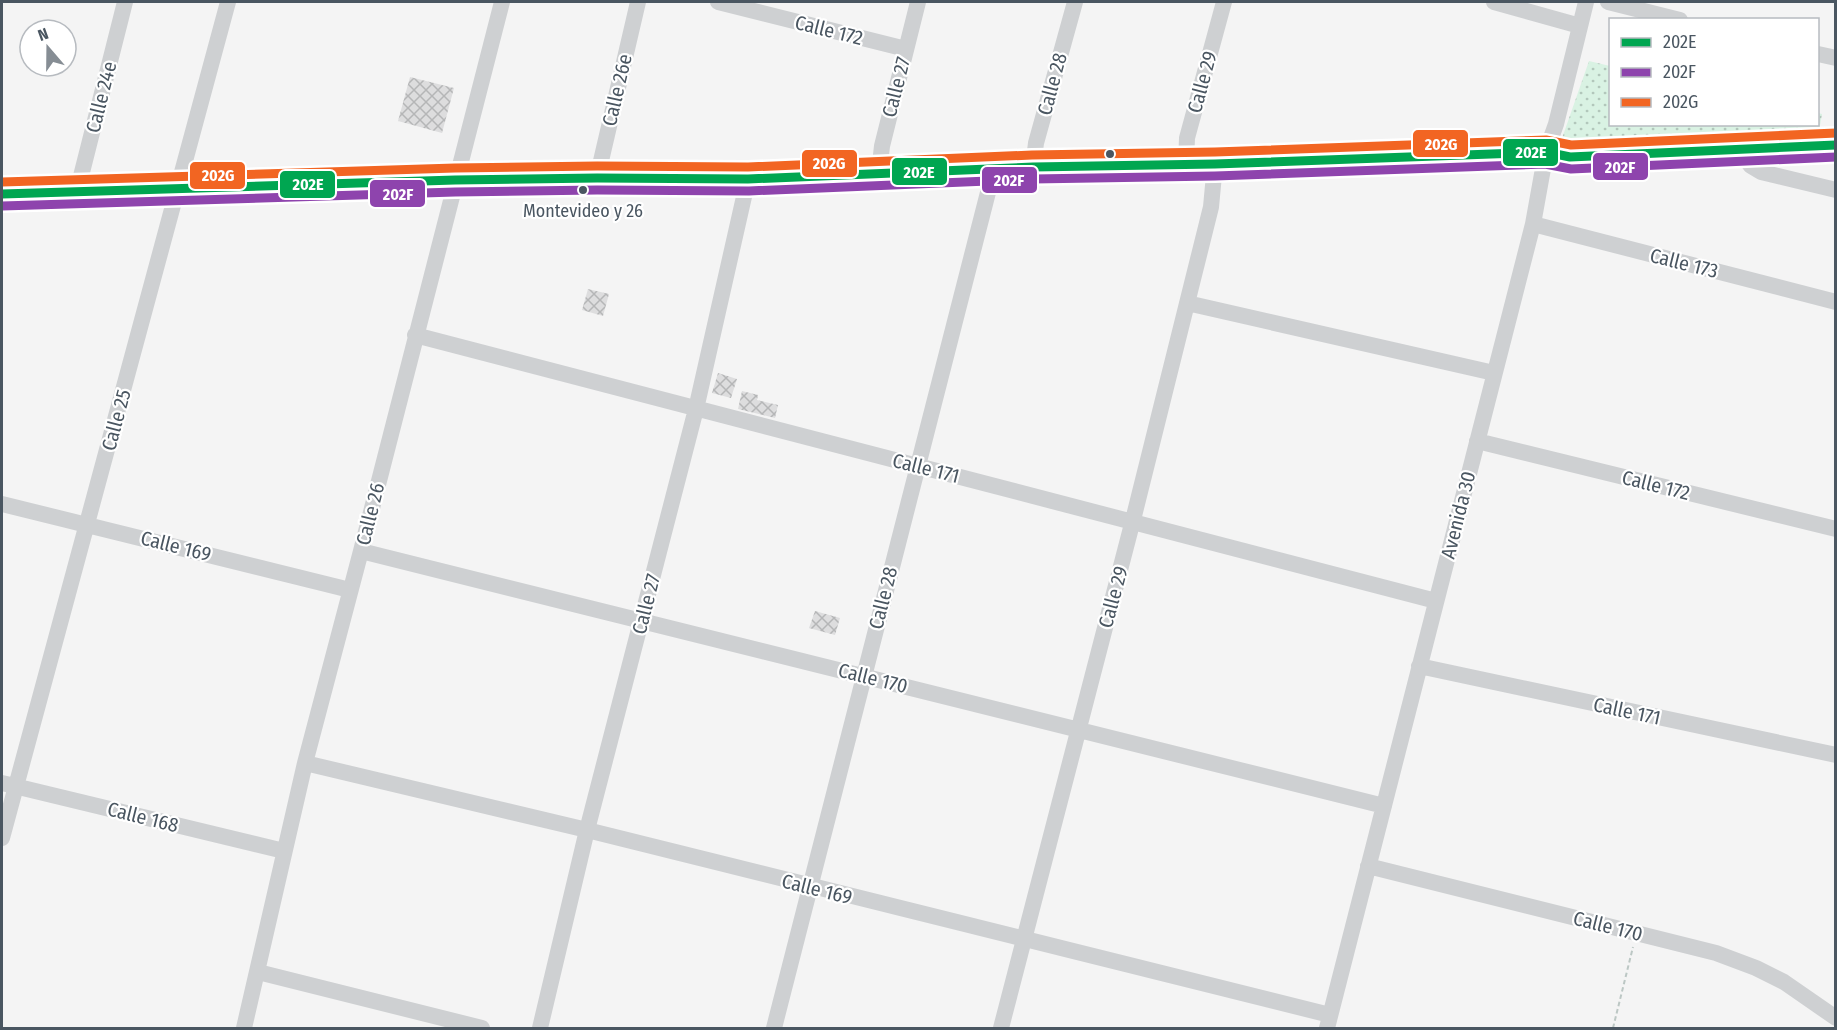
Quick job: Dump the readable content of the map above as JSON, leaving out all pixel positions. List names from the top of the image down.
{
  "streets": {
    "street": [
      "Calle 172",
      "Calle 29",
      "Calle 28",
      "Calle 27",
      "Calle 26e",
      "Calle 24e",
      "Calle 173",
      "Calle 25",
      "Calle 171",
      "Calle 26",
      "Avenida 30",
      "Calle 169",
      "Calle 170",
      "Calle 168"
    ]
  },
  "crossings": [
    ["Calle 172", "Calle 27"],
    ["Calle 172", "Avenida 30"],
    ["Calle 29", "Calle 171"],
    ["Calle 29", "Calle 169"],
    ["Calle 29", "Calle 170"],
    ["Calle 28", "Calle 171"],
    ["Calle 28", "Calle 169"],
    ["Calle 28", "Calle 170"],
    ["Calle 27", "Calle 171"],
    ["Calle 27", "Calle 169"],
    ["Calle 27", "Calle 170"],
    ["Calle 173", "Avenida 30"],
    ["Calle 25", "Calle 169"],
    ["Calle 25", "Calle 168"],
    ["Calle 171", "Calle 26"],
    ["Calle 171", "Avenida 30"],
    ["Calle 26", "Calle 169"],
    ["Calle 26", "Calle 170"],
    ["Calle 26", "Calle 168"],
    ["Avenida 30", "Calle 169"],
    ["Avenida 30", "Calle 170"]
  ],
  "places": ["Montevideo y 26"],
  "lines": ["transit line 202G", "transit line 202E", "transit line 202F"],
  "legend": ["202E", "202F", "202G"],
  "north": "top"
}
